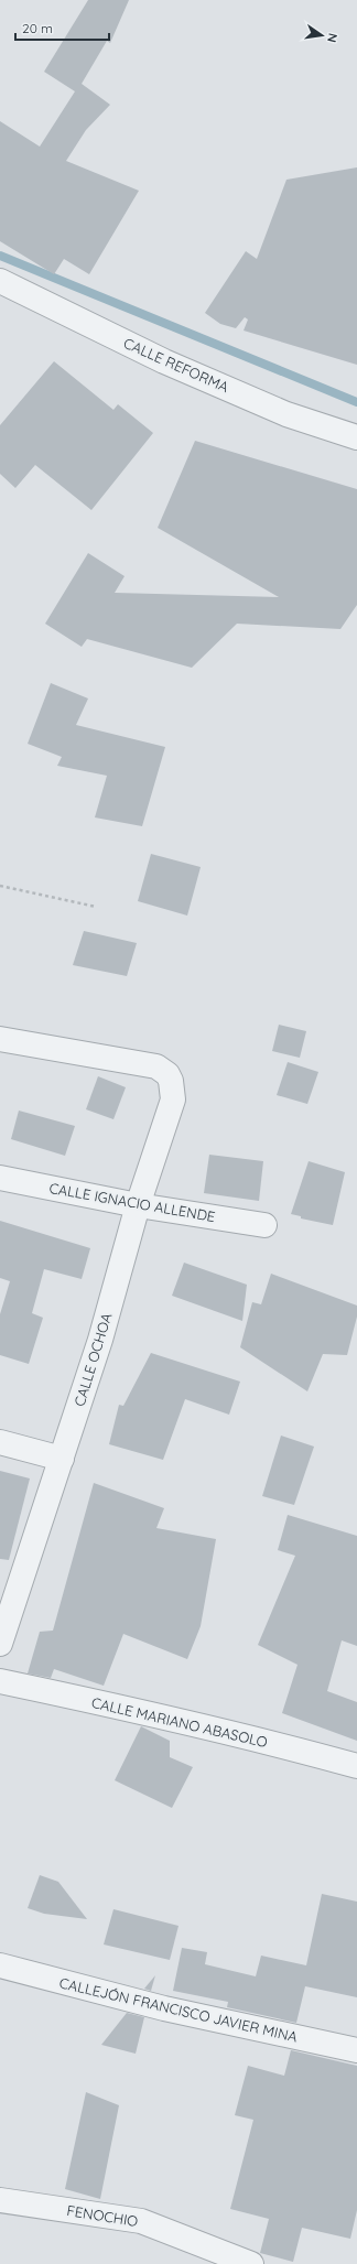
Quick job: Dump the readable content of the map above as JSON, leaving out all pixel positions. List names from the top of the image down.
{
  "streets": {
    "street": [
      "CALLE REFORMA",
      "CALLE IGNACIO ALLENDE",
      "CALLE OCHOA",
      "CALLE MARIANO ABASOLO",
      "CALLEJÓN FRANCISCO JAVIER MINA",
      "FENOCHIO"
    ]
  },
  "crossings": [
    ["CALLE IGNACIO ALLENDE", "CALLE OCHOA"]
  ],
  "scale_bar": "20 m",
  "north": "right"
}
